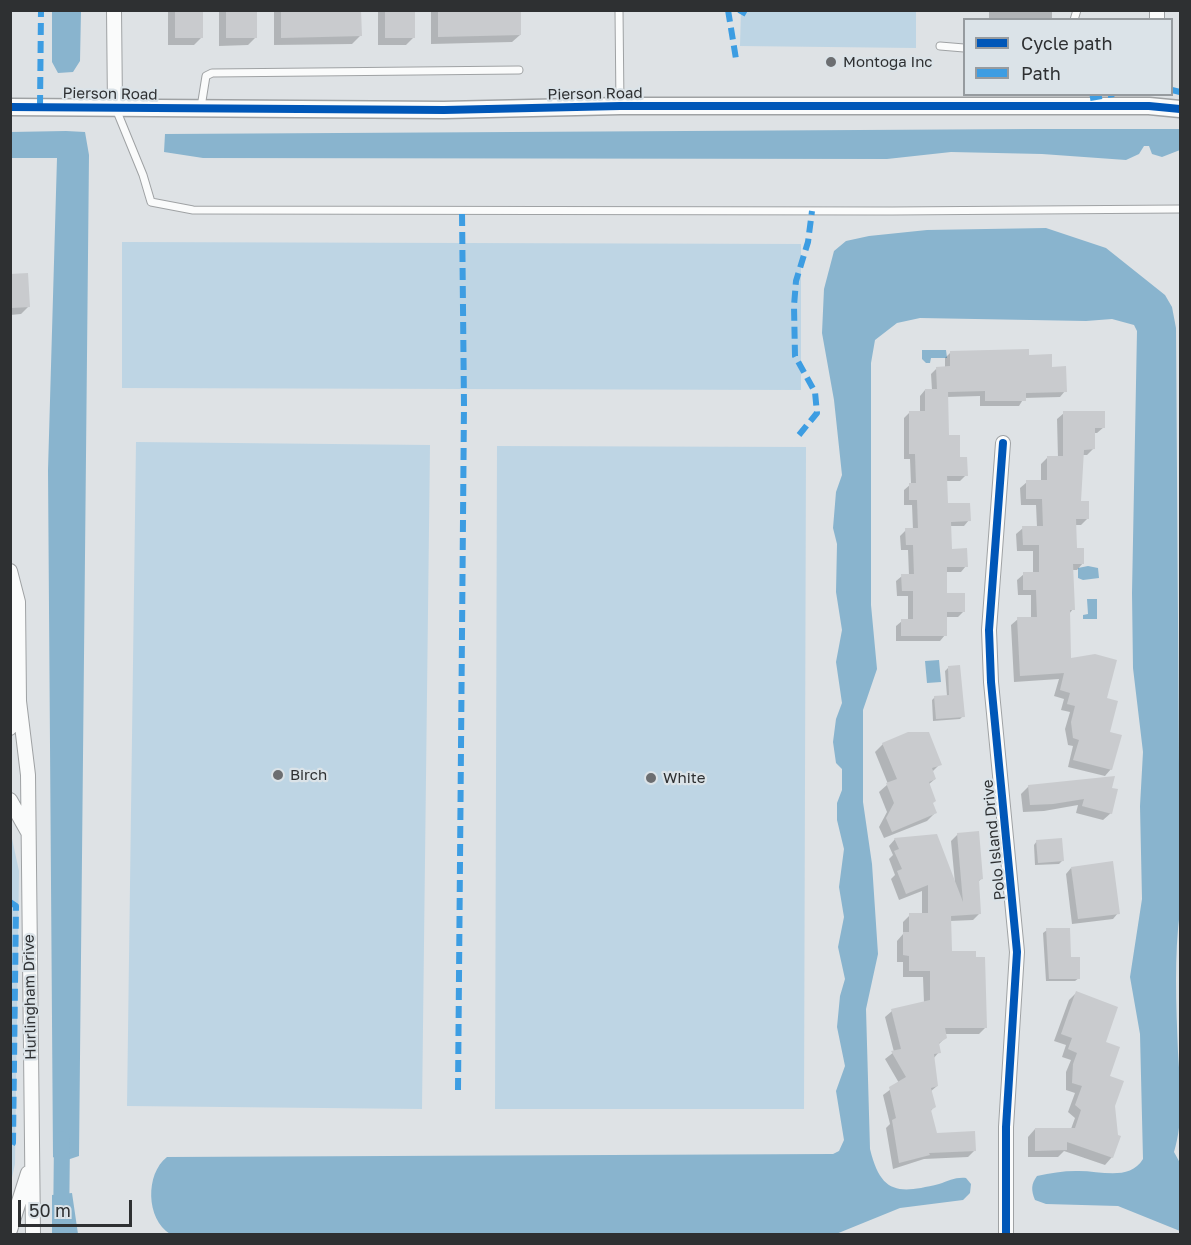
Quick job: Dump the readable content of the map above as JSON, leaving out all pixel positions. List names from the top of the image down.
{
  "streets": {
    "street": ["Pierson Road", "Polo Island Drive", "Hurlingham Drive"]
  },
  "places": ["Montoga Inc", "Birch", "White"],
  "legend": ["Cycle path", "Path"],
  "scale_bar": "50 m"
}
